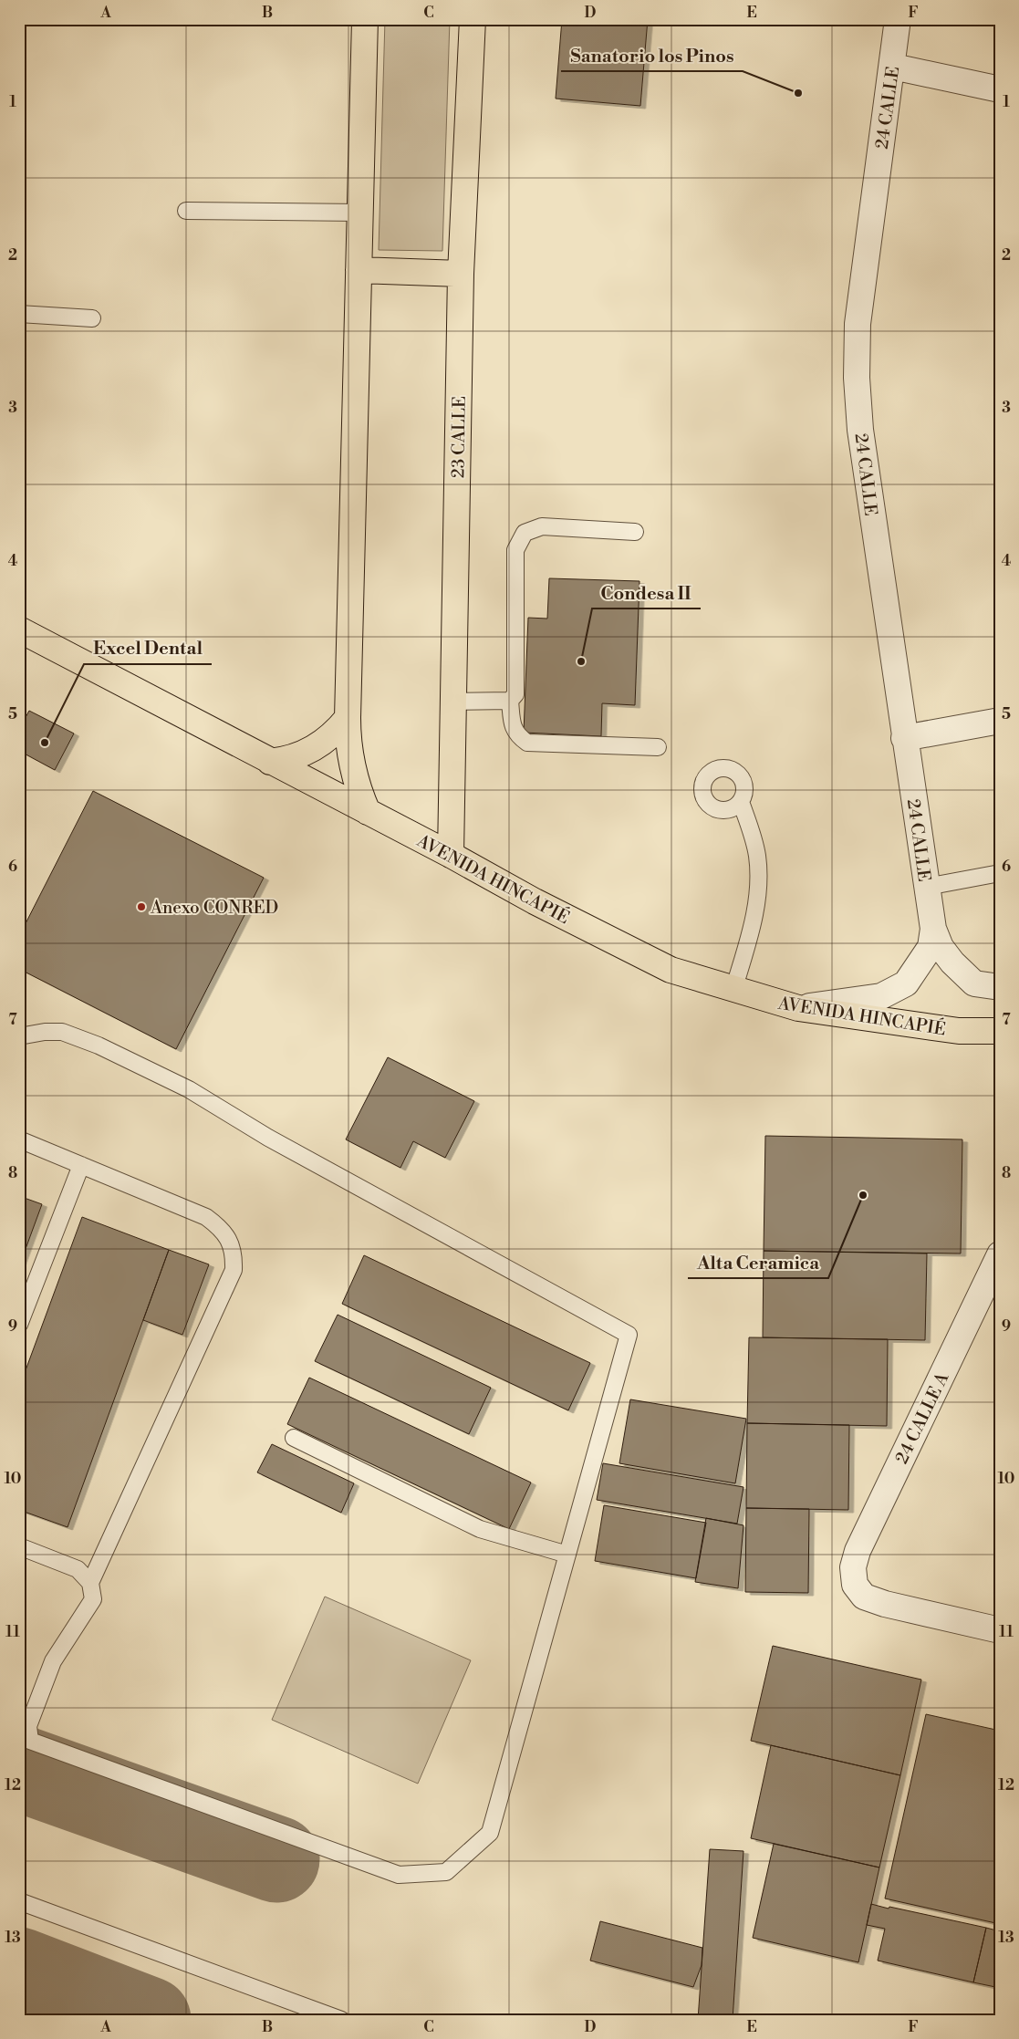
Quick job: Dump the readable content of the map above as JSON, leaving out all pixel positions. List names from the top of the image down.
{
  "streets": {
    "main road": ["23 CALLE", "AVENIDA HINCAPIÉ"],
    "street": ["24 CALLE", "24 CALLE A"]
  },
  "crossings": [
    ["24 CALLE", "AVENIDA HINCAPIÉ"],
    ["23 CALLE", "AVENIDA HINCAPIÉ"]
  ],
  "places": [
    "Sanatorio los Pinos",
    "Condesa II",
    "Excel Dental",
    "Anexo CONRED",
    "Alta Ceramica"
  ],
  "grid": {
    "columns": [
      "A",
      "B",
      "C",
      "D",
      "E",
      "F"
    ],
    "rows": [
      "1",
      "2",
      "3",
      "4",
      "5",
      "6",
      "7",
      "8",
      "9",
      "10",
      "11",
      "12",
      "13"
    ]
  }
}
